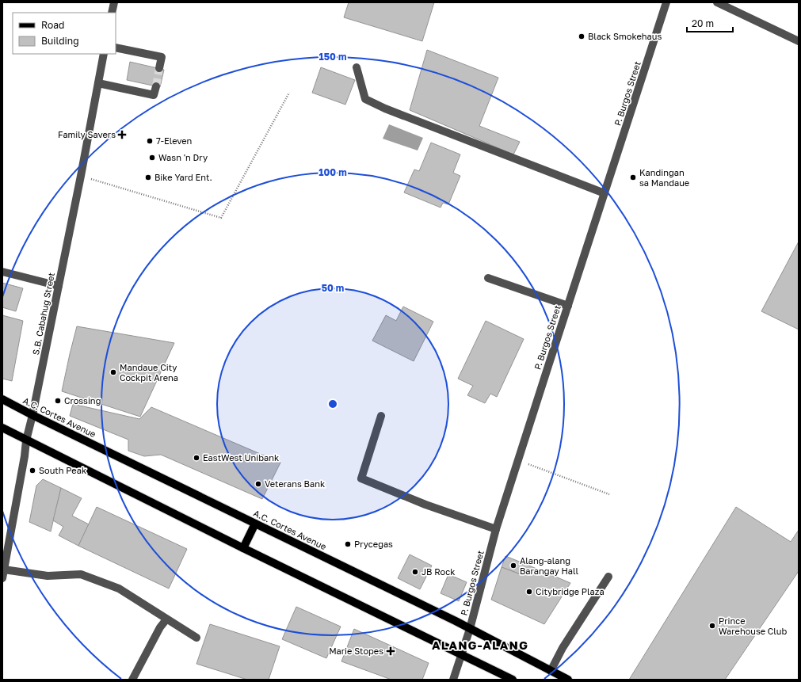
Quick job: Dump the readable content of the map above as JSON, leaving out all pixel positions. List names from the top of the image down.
{
  "streets": {
    "main road": ["A.C. Cortes Avenue"],
    "street": ["P. Burgos Street", "S.B. Cabahug Street"]
  },
  "crossings": [
    ["P. Burgos Street", "A.C. Cortes Avenue"],
    ["S.B. Cabahug Street", "A.C. Cortes Avenue"]
  ],
  "districts": ["ALANG-ALANG"],
  "places": {
    "other": [
      "Black Smokehaus",
      "7-Eleven",
      "Wasn 'n Dry",
      "Bike Yard Ent.",
      "Kandingan sa Mandaue",
      "Mandaue City Cockpit Arena",
      "Crossing",
      "EastWest Unibank",
      "South Peak",
      "Veterans Bank",
      "Prycegas",
      "Alang-alang Barangay Hall",
      "JB Rock",
      "Citybridge Plaza",
      "Prince Warehouse Club"
    ],
    "health": ["Family Savers", "Marie Stopes"]
  },
  "legend": ["Road", "Building"],
  "scale_bar": "20 m",
  "rings": ["150 m", "100 m", "50 m"]
}
